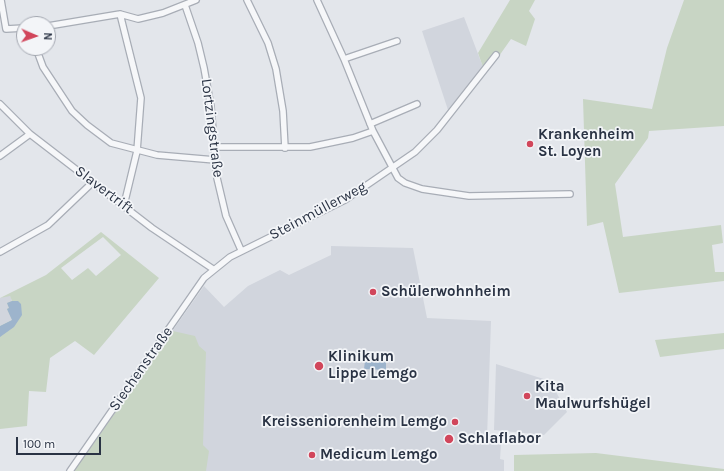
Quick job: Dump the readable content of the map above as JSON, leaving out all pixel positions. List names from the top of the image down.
{
  "streets": {
    "street": [
      "Lortzingstraße",
      "Slavertrift",
      "Steinmüllerweg",
      "Siechenstraße"
    ]
  },
  "crossings": [
    ["Lortzingstraße", "Steinmüllerweg"],
    ["Slavertrift", "Steinmüllerweg"],
    ["Slavertrift", "Siechenstraße"],
    ["Steinmüllerweg", "Siechenstraße"]
  ],
  "places": [
    "Krankenheim St. Loyen",
    "Schülerwohnheim",
    "Klinikum Lippe Lemgo",
    "Kita Maulwurfshügel",
    "Kreisseniorenheim Lemgo",
    "Schlaflabor",
    "Medicum Lemgo"
  ],
  "scale_bar": "100 m",
  "north": "right"
}
